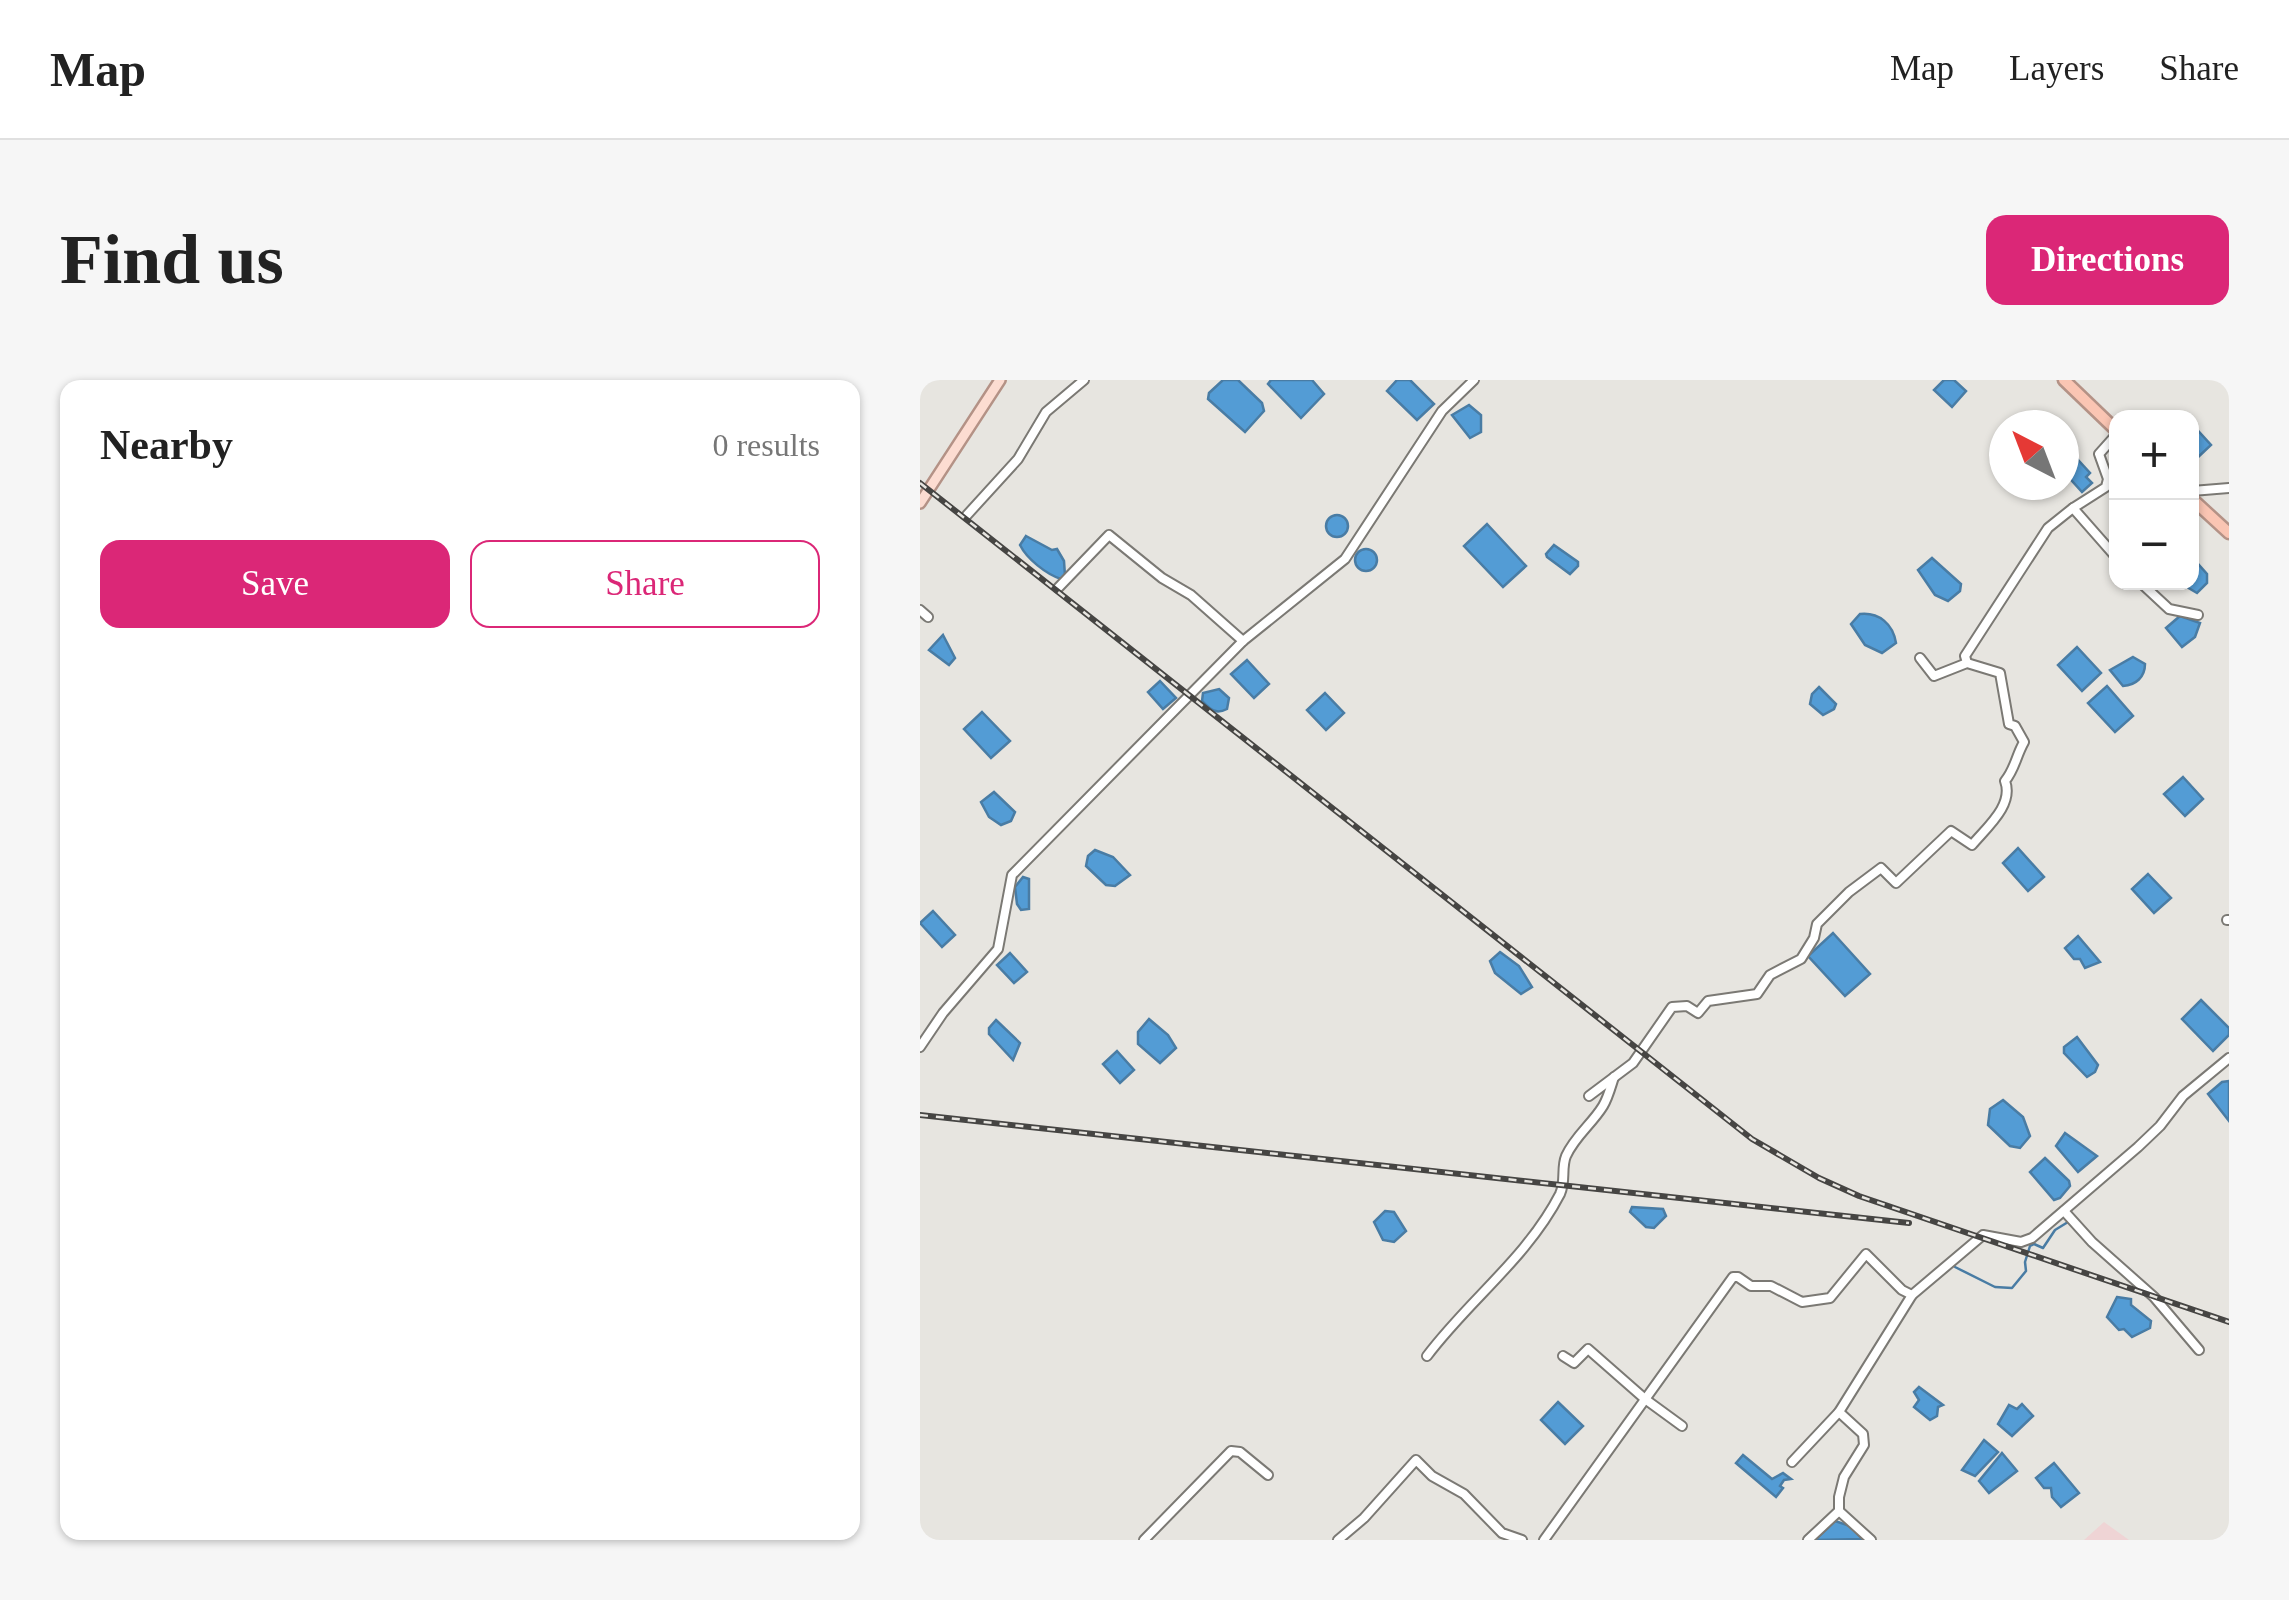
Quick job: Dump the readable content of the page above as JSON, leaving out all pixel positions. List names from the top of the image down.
{
  "north": "top left",
  "page": {
    "header": "Map",
    "nav": ["Map", "Layers", "Share"],
    "buttons": [
      "Directions",
      ["Save", "Share"]
    ],
    "title": "Find us",
    "heading": ["Nearby", "0 results"],
    "map_buttons": ["+", "−"]
  }
}
